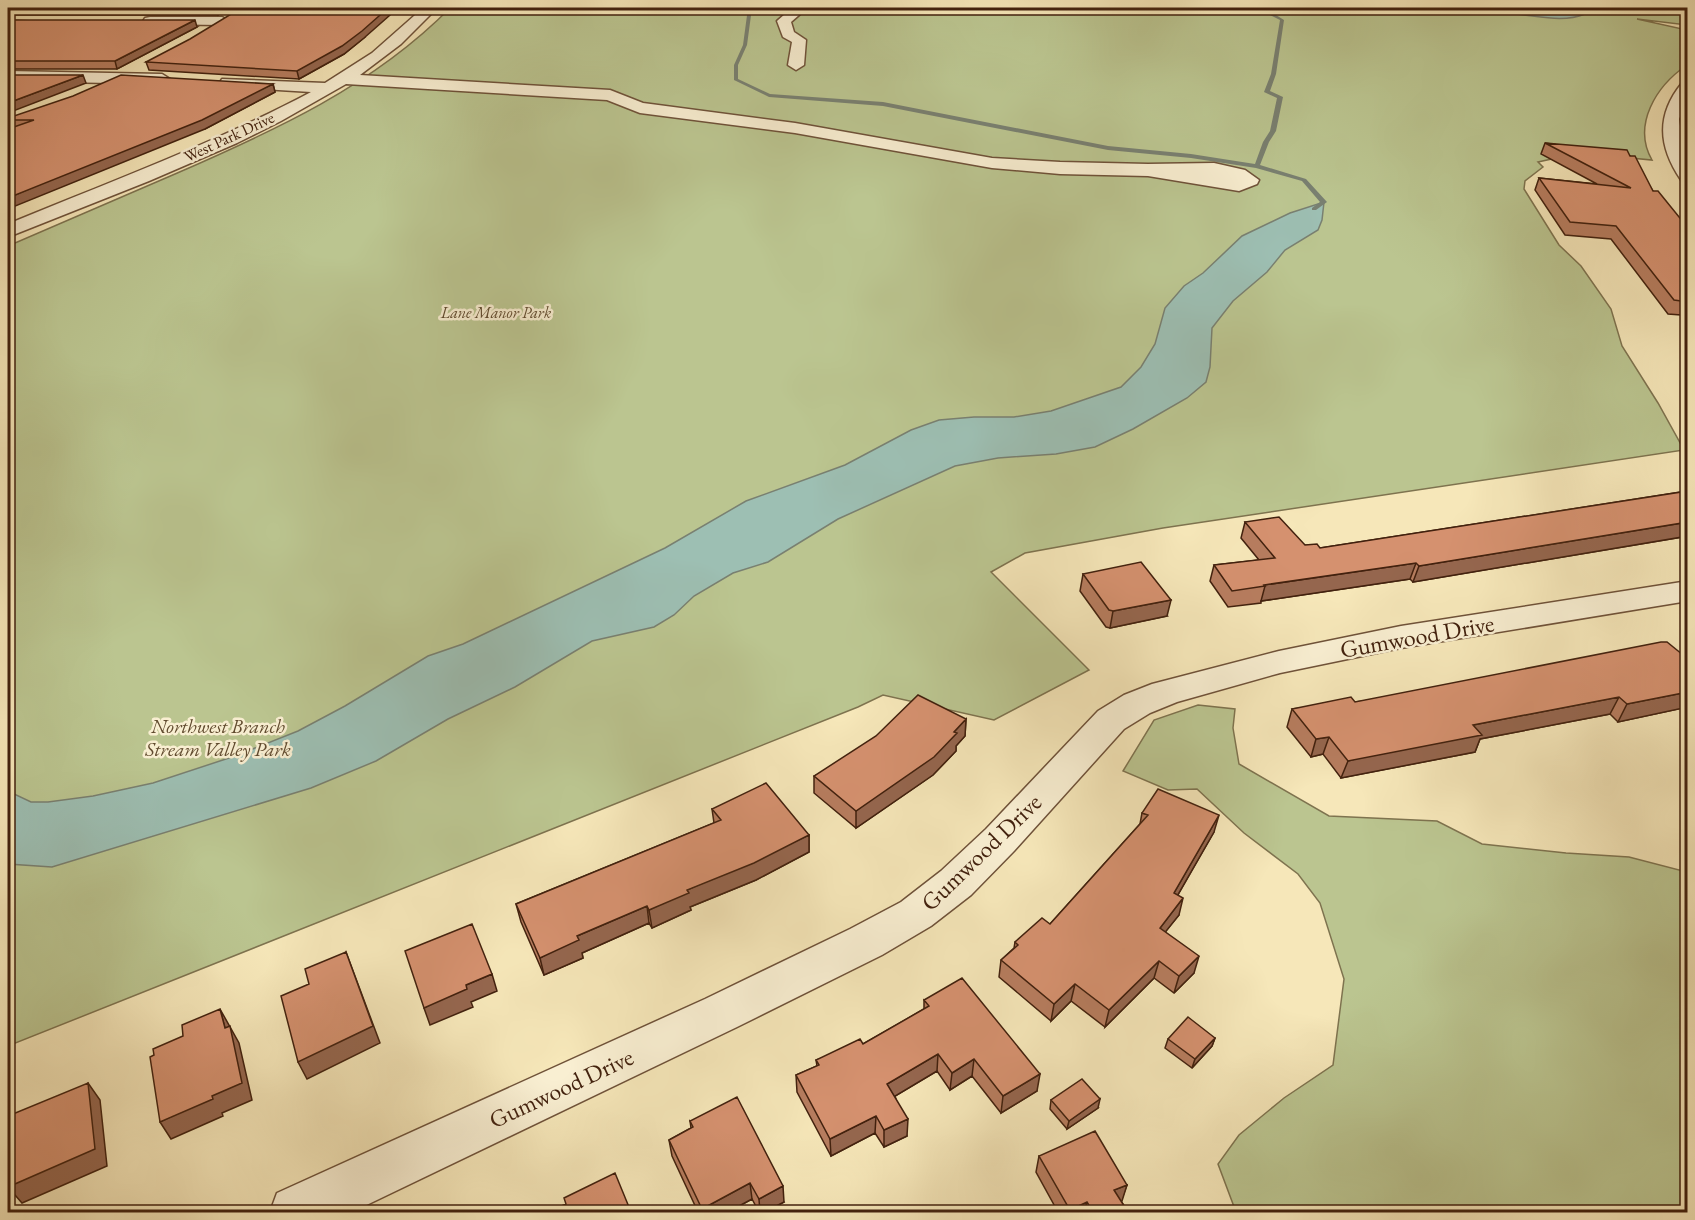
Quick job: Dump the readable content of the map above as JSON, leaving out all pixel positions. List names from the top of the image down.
{
  "streets": {
    "street": ["West Park Drive", "Gumwood Drive"]
  },
  "parks": ["Lane Manor Park", "Northwest Branch Stream Valley Park"]
}
